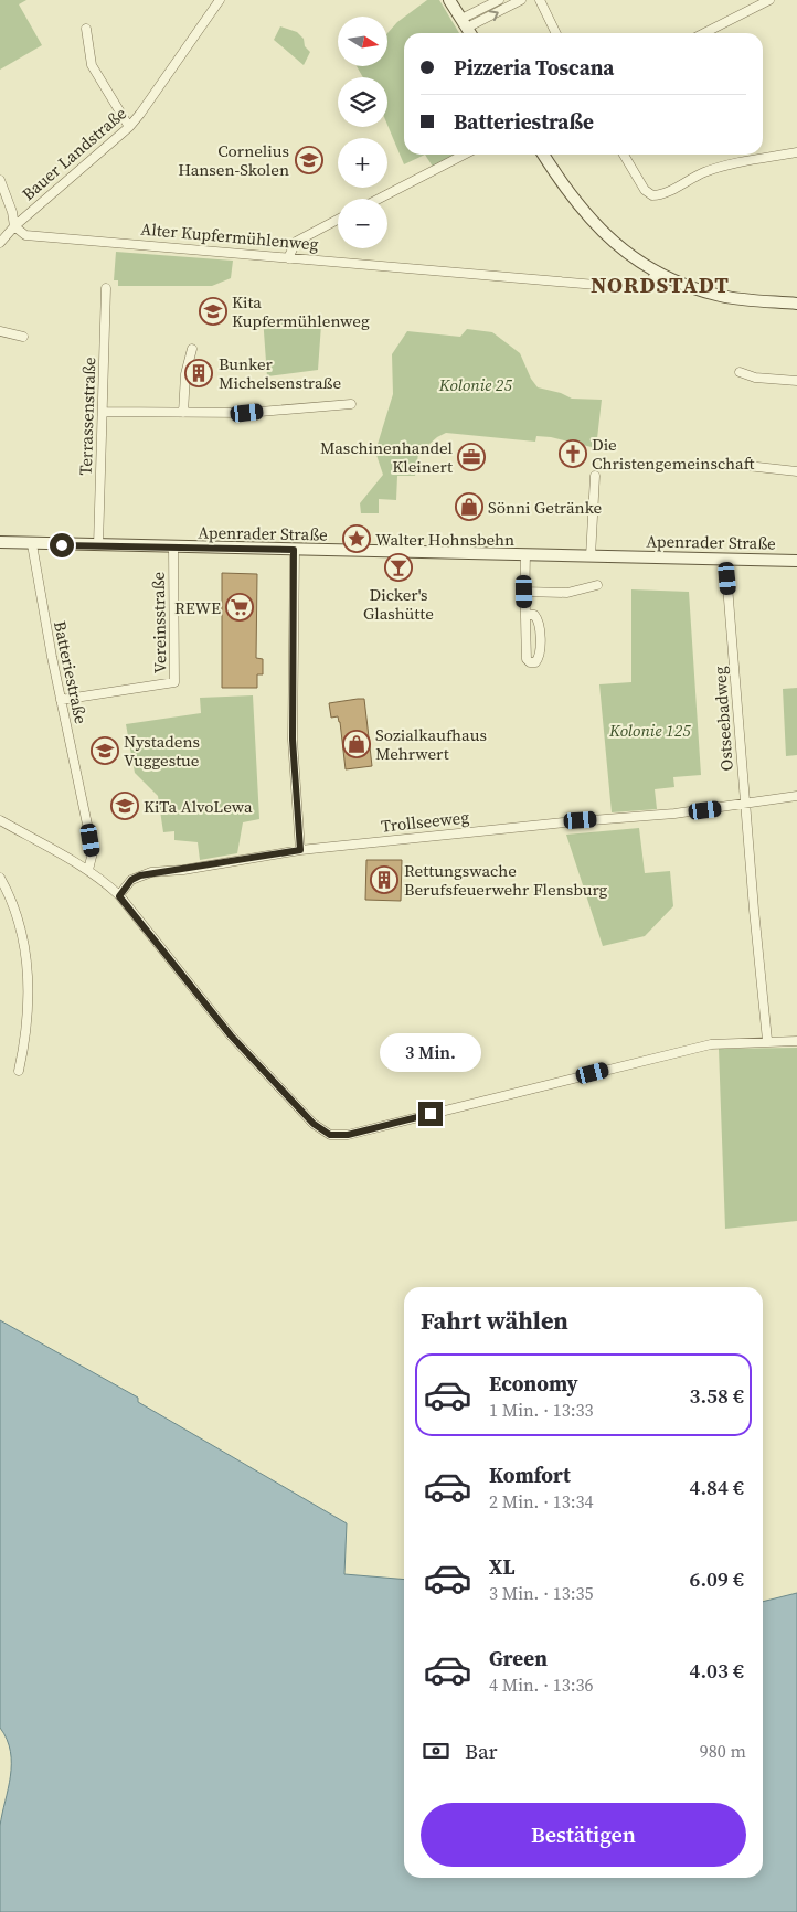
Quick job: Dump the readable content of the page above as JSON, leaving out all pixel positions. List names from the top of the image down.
{
  "streets": {
    "main road": ["Apenrader Straße"],
    "street": [
      "Bauer Landstraße",
      "Alter Kupfermühlenweg",
      "Terrassenstraße",
      "Vereinsstraße",
      "Batteriestraße",
      "Ostseebadweg",
      "Trollseeweg"
    ]
  },
  "crossings": [
    ["Bauer Landstraße", "Alter Kupfermühlenweg"],
    ["Terrassenstraße", "Apenrader Straße"],
    ["Apenrader Straße", "Vereinsstraße"],
    ["Apenrader Straße", "Batteriestraße"],
    ["Apenrader Straße", "Ostseebadweg"],
    ["Vereinsstraße", "Batteriestraße"],
    ["Ostseebadweg", "Trollseeweg"]
  ],
  "districts": ["NORDSTADT"],
  "parks": ["Kolonie 25", "Kolonie 125"],
  "places": {
    "school or university": [
      "Cornelius Hansen-Skolen",
      "Kita Kupfermühlenweg",
      "Nystadens Vuggestue",
      "KiTa AlvoLewa"
    ],
    "building": ["Bunker Michelsenstraße", "Rettungswache Berufsfeuerwehr Flensburg"],
    "church": ["Die Christengemeinschaft"],
    "office": ["Maschinenhandel Kleinert"],
    "shop": ["Sönni Getränke", "Sozialkaufhaus Mehrwert"],
    "place": ["Walter Hohnsbehn"],
    "bar": ["Dicker's Glashütte"],
    "supermarket": ["REWE"]
  },
  "north": "right",
  "page": {
    "map_buttons": ["+", "−"],
    "banner": ["Pizzeria Toscana", "Batteriestraße"],
    "bubble": "3 Min.",
    "heading": "Fahrt wählen",
    "list": [
      {
        "name": "Economy",
        "note": "1 Min. · 13:33",
        "value": "3.58 €"
      },
      {
        "name": "Komfort",
        "note": "2 Min. · 13:34",
        "value": "4.84 €"
      },
      {
        "name": "XL",
        "note": "3 Min. · 13:35",
        "value": "6.09 €"
      },
      {
        "name": "Green",
        "note": "4 Min. · 13:36",
        "value": "4.03 €"
      }
    ],
    "pay": ["Bar", "980 m"],
    "buttons": "Bestätigen"
  }
}
